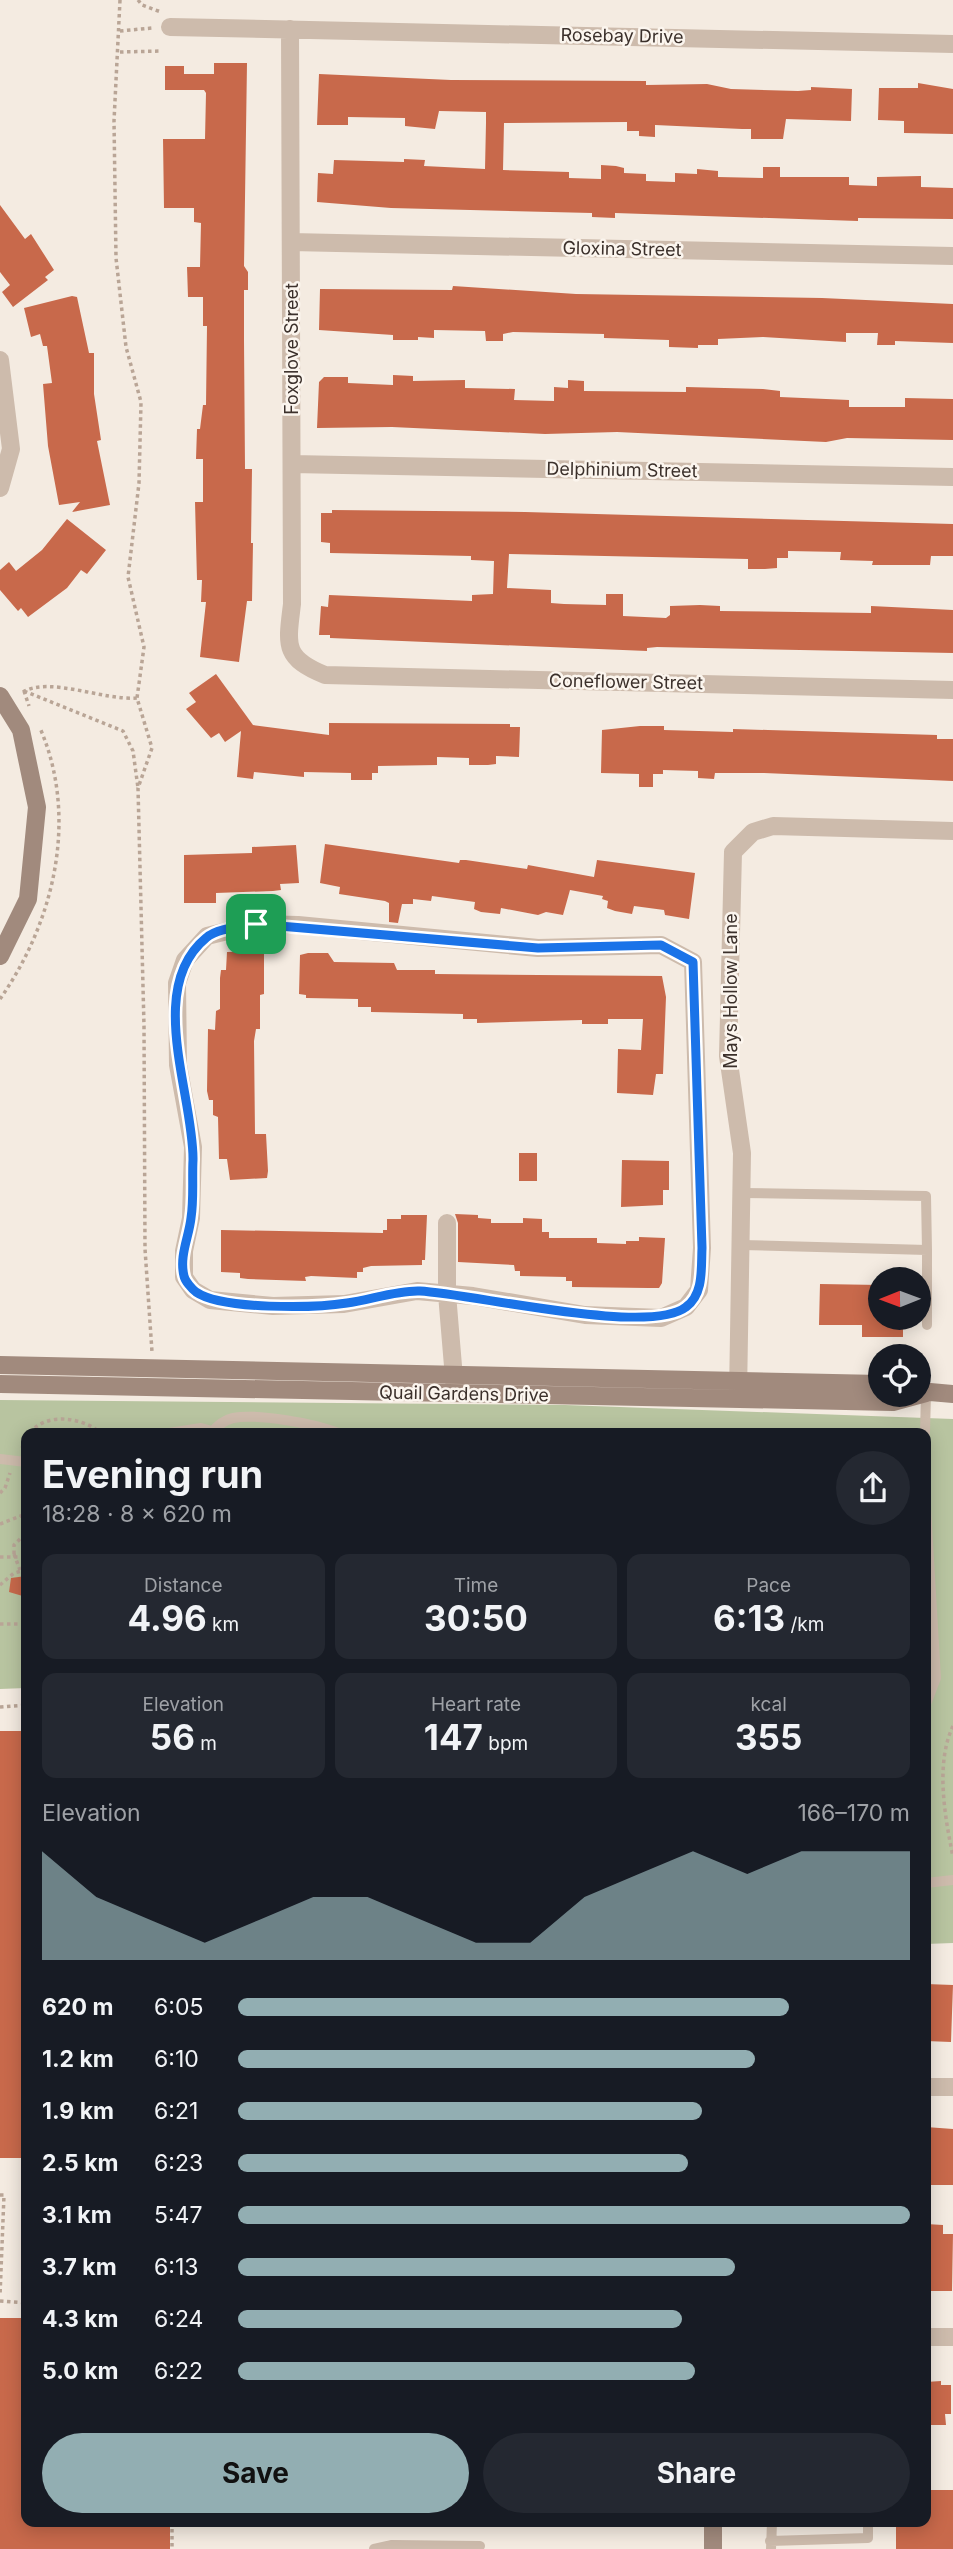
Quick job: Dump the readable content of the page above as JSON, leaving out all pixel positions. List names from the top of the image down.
{
  "streets": {
    "main road": ["Quail Gardens Drive"],
    "street": [
      "Rosebay Drive",
      "Gloxina Street",
      "Foxglove Street",
      "Delphinium Street",
      "Coneflower Street",
      "Mays Hollow Lane"
    ]
  },
  "crossings": [
    ["Rosebay Drive", "Foxglove Street"],
    ["Gloxina Street", "Foxglove Street"],
    ["Foxglove Street", "Delphinium Street"],
    ["Foxglove Street", "Coneflower Street"],
    ["Mays Hollow Lane", "Quail Gardens Drive"]
  ],
  "north": "left",
  "page": {
    "heading": ["Evening run", "18:28 · 8 × 620 m"],
    "stats": [
      ["Distance", "4.96 km"],
      ["Time", "30:50"],
      ["Pace", "6:13 /km"],
      ["Elevation", "56 m"],
      ["Heart rate", "147 bpm"],
      ["kcal", "355"]
    ],
    "chart": ["Elevation", "166–170 m"],
    "list": [
      {
        "name": "620 m",
        "note": "6:05"
      },
      {
        "name": "1.2 km",
        "note": "6:10"
      },
      {
        "name": "1.9 km",
        "note": "6:21"
      },
      {
        "name": "2.5 km",
        "note": "6:23"
      },
      {
        "name": "3.1 km",
        "note": "5:47"
      },
      {
        "name": "3.7 km",
        "note": "6:13"
      },
      {
        "name": "4.3 km",
        "note": "6:24"
      },
      {
        "name": "5.0 km",
        "note": "6:22"
      }
    ],
    "buttons": ["Save", "Share"]
  }
}
